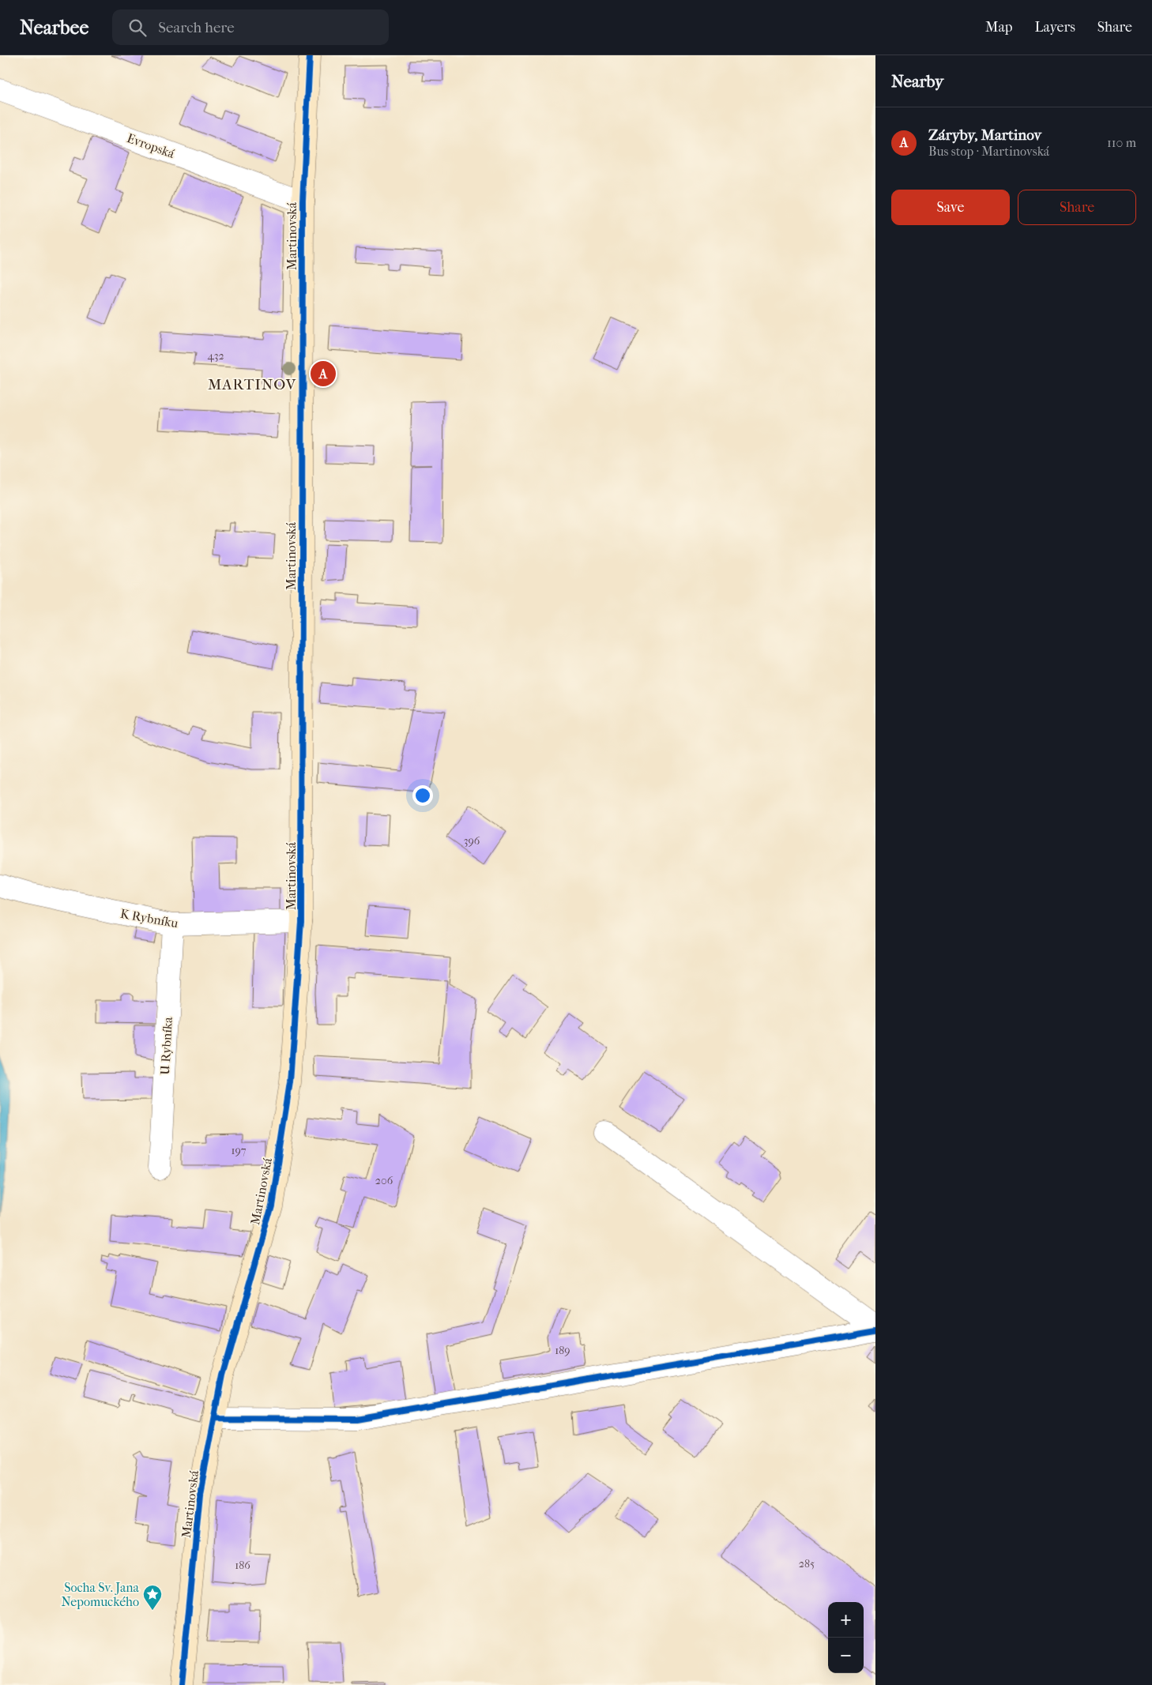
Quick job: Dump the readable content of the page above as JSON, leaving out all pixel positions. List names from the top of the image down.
{
  "streets": {
    "street": [
      "Evropská",
      "Martinovská",
      "K Rybníku",
      "U Rybníka"
    ]
  },
  "crossings": [
    ["Evropská", "Martinovská"],
    ["Martinovská", "K Rybníku"],
    ["K Rybníku", "U Rybníka"]
  ],
  "districts": ["MARTINOV"],
  "places": {
    "place": ["Socha Sv. Jana Nepomuckého"]
  },
  "house_numbers": [
    "432",
    "396",
    "197",
    "206",
    "189",
    "285",
    "186"
  ],
  "page": {
    "header": "Nearbee",
    "search": "Search here",
    "nav": ["Map", "Layers", "Share"],
    "heading": "Nearby",
    "list": [
      {
        "mark": "A",
        "name": "Záryby, Martinov",
        "note": "Bus stop · Martinovská",
        "value": "110 m"
      }
    ],
    "buttons": ["Save", "Share"],
    "pins": "A",
    "map_buttons": ["+", "−"]
  }
}
